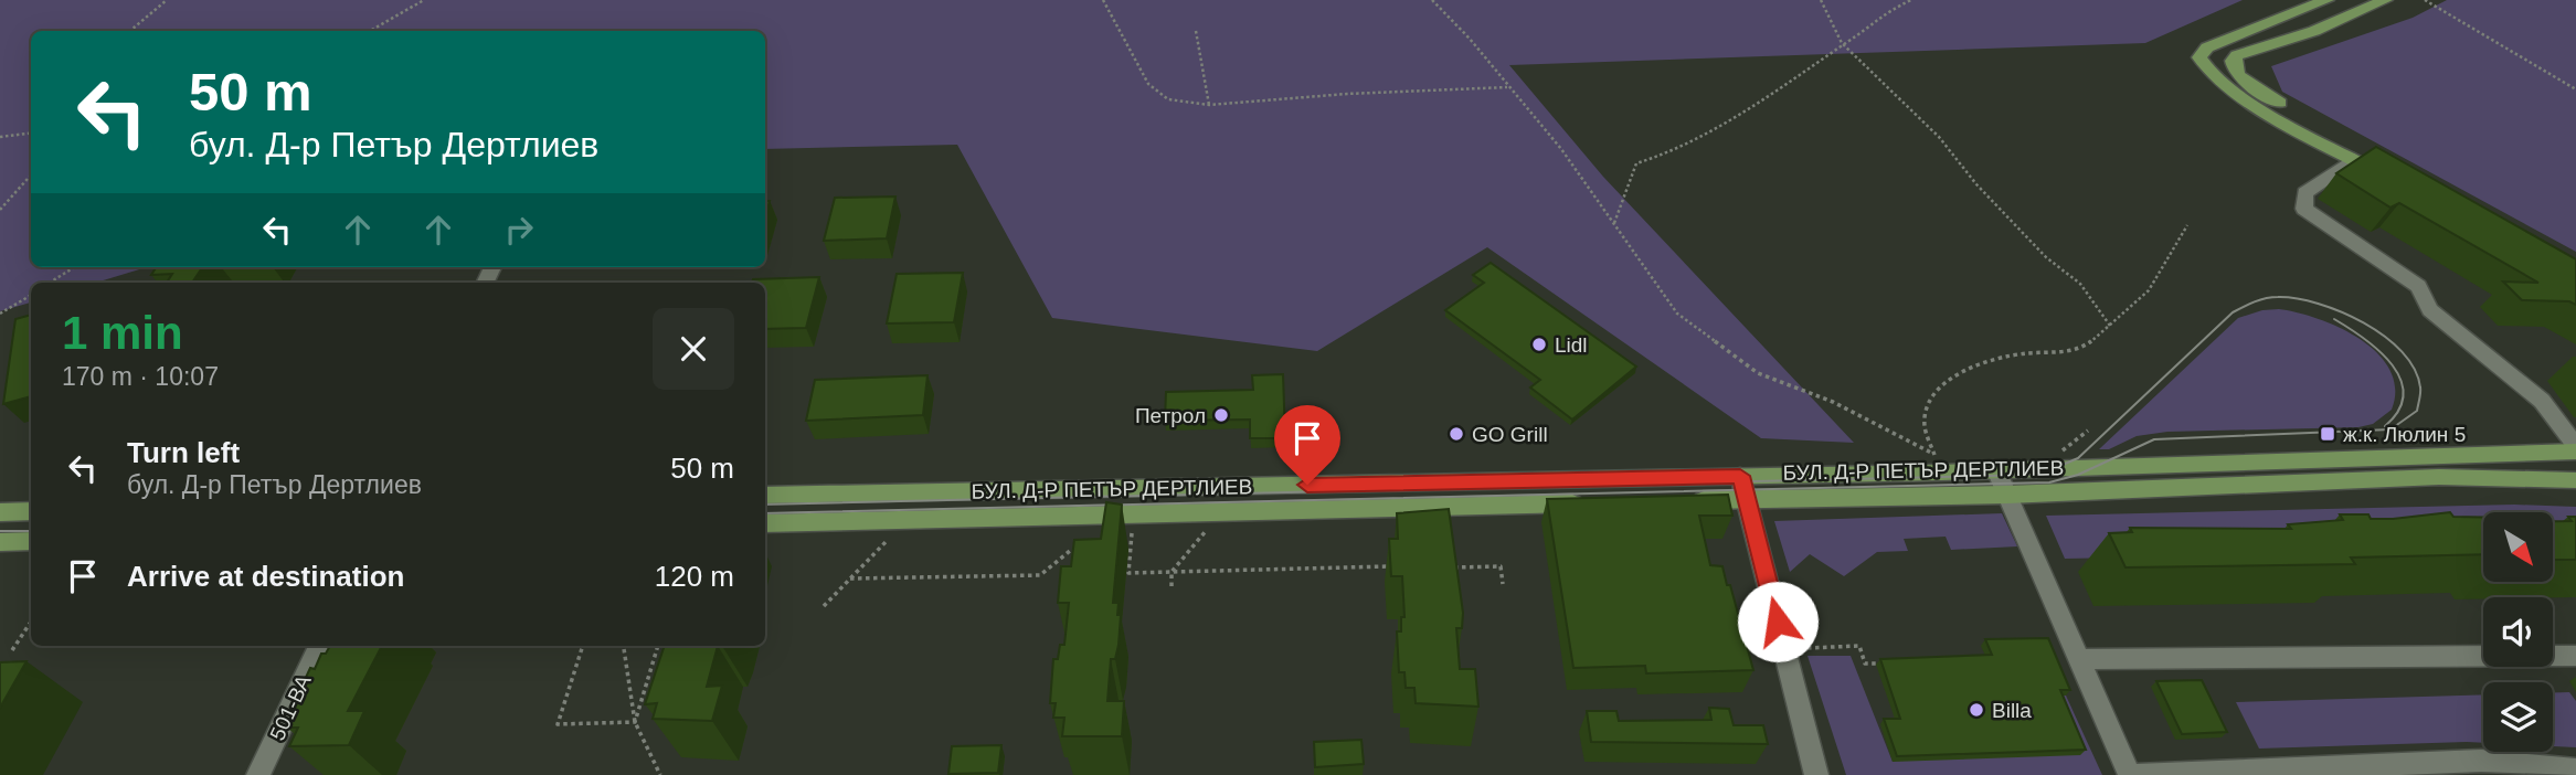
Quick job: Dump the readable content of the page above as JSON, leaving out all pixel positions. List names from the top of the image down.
{
  "streets": {
    "main road": ["БУЛ. Д-Р ПЕТЪР ДЕРТЛИЕВ"],
    "street": ["501-ВА"]
  },
  "places": {
    "other": [
      "Lidl",
      "Петрол",
      "GO Grill",
      "Billa"
    ],
    "transit": ["ж.к. Люлин 5"]
  },
  "north": "bottom right",
  "page": {
    "turn": ["50 m", "бул. Д-р Петър Дертлиев"],
    "heading": ["1 min", "170 m · 10:07"],
    "list": [
      {
        "name": "Turn left",
        "note": "бул. Д-р Петър Дертлиев",
        "value": "50 m"
      },
      {
        "name": "Arrive at destination",
        "value": "120 m"
      }
    ]
  }
}
